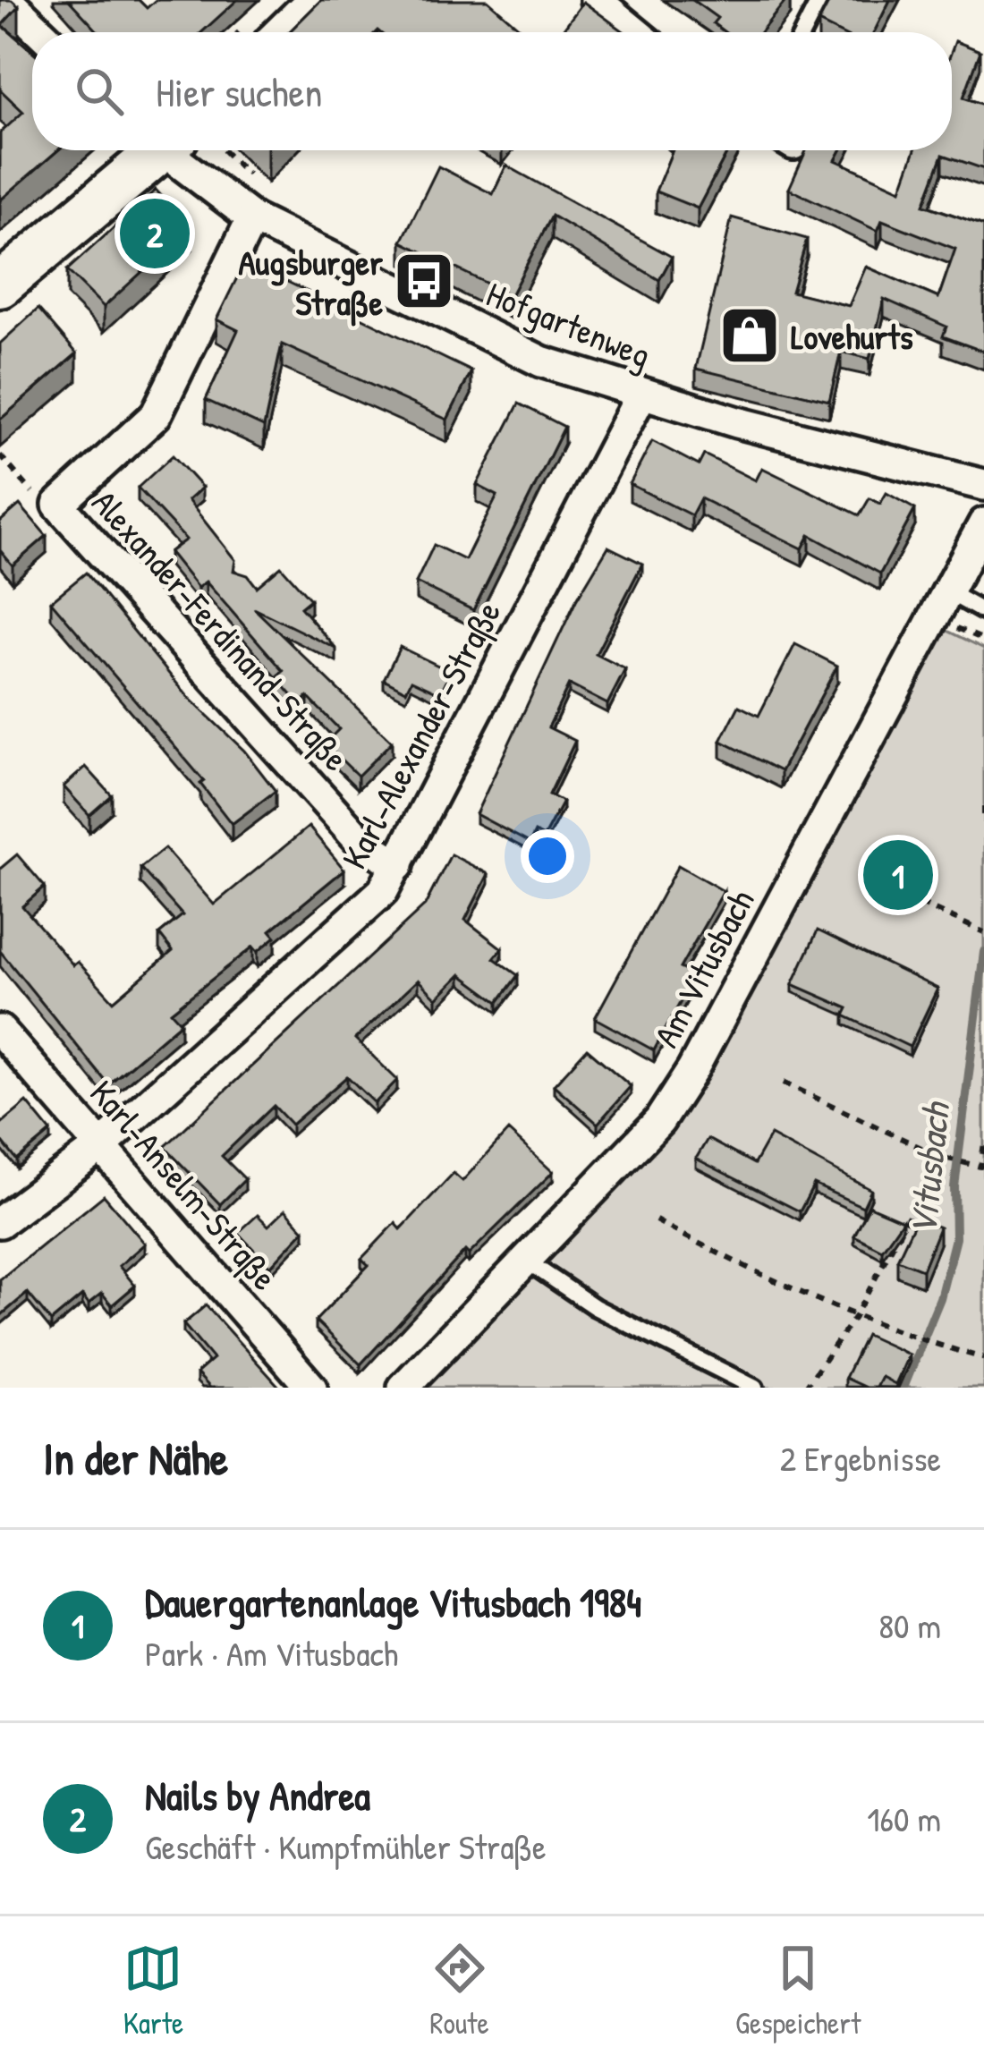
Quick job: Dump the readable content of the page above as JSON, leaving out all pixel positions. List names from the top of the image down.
{
  "streets": {
    "street": [
      "Hofgartenweg",
      "Alexander-Ferdinand-Straße",
      "Karl-Alexander-Straße",
      "Am Vitusbach",
      "Karl-Anselm-Straße"
    ]
  },
  "crossings": [
    ["Hofgartenweg", "Alexander-Ferdinand-Straße"],
    ["Hofgartenweg", "Karl-Alexander-Straße"],
    ["Alexander-Ferdinand-Straße", "Karl-Alexander-Straße"],
    ["Karl-Alexander-Straße", "Karl-Anselm-Straße"]
  ],
  "water": ["Vitusbach"],
  "places": {
    "bus stop": ["Augsburger Straße"],
    "shop": ["Lovehurts"]
  },
  "page": {
    "search": "Hier suchen",
    "pins": ["2", "1"],
    "heading": ["In der Nähe", "2 Ergebnisse"],
    "list": [
      {
        "mark": "1",
        "name": "Dauergartenanlage Vitusbach 1984",
        "note": "Park · Am Vitusbach",
        "value": "80 m"
      },
      {
        "mark": "2",
        "name": "Nails by Andrea",
        "note": "Geschäft · Kumpfmühler Straße",
        "value": "160 m"
      }
    ],
    "nav": ["Karte", "Route", "Gespeichert"]
  }
}
